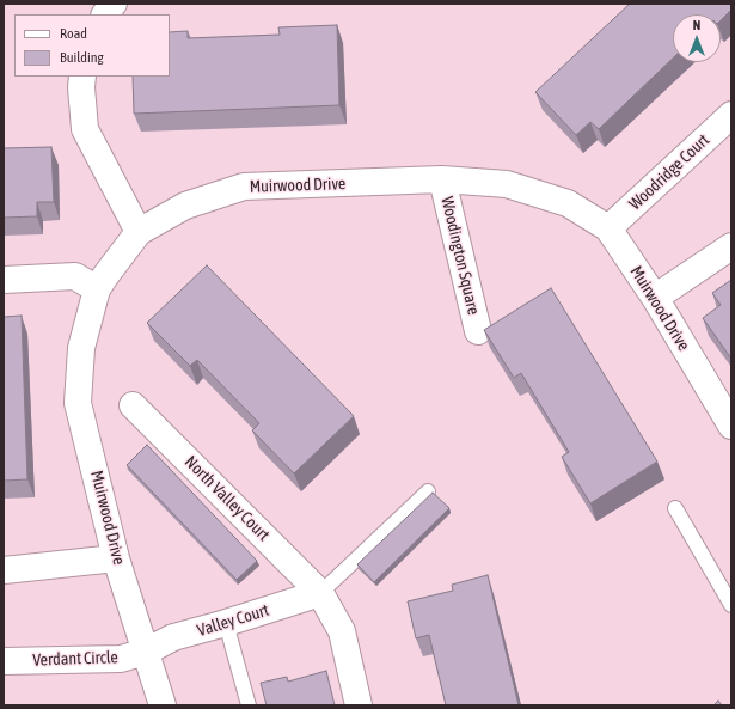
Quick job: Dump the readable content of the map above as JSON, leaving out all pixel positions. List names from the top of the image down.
{
  "streets": {
    "street": [
      "Woodridge Court",
      "Muirwood Drive",
      "Woodington Square",
      "North Valley Court",
      "Valley Court",
      "Verdant Circle"
    ]
  },
  "crossings": [
    ["Woodridge Court", "Muirwood Drive"],
    ["Muirwood Drive", "Woodington Square"],
    ["Muirwood Drive", "Valley Court"],
    ["Muirwood Drive", "Verdant Circle"],
    ["North Valley Court", "Valley Court"],
    ["Valley Court", "Verdant Circle"]
  ],
  "legend": ["Road", "Building"],
  "north": "top"
}
